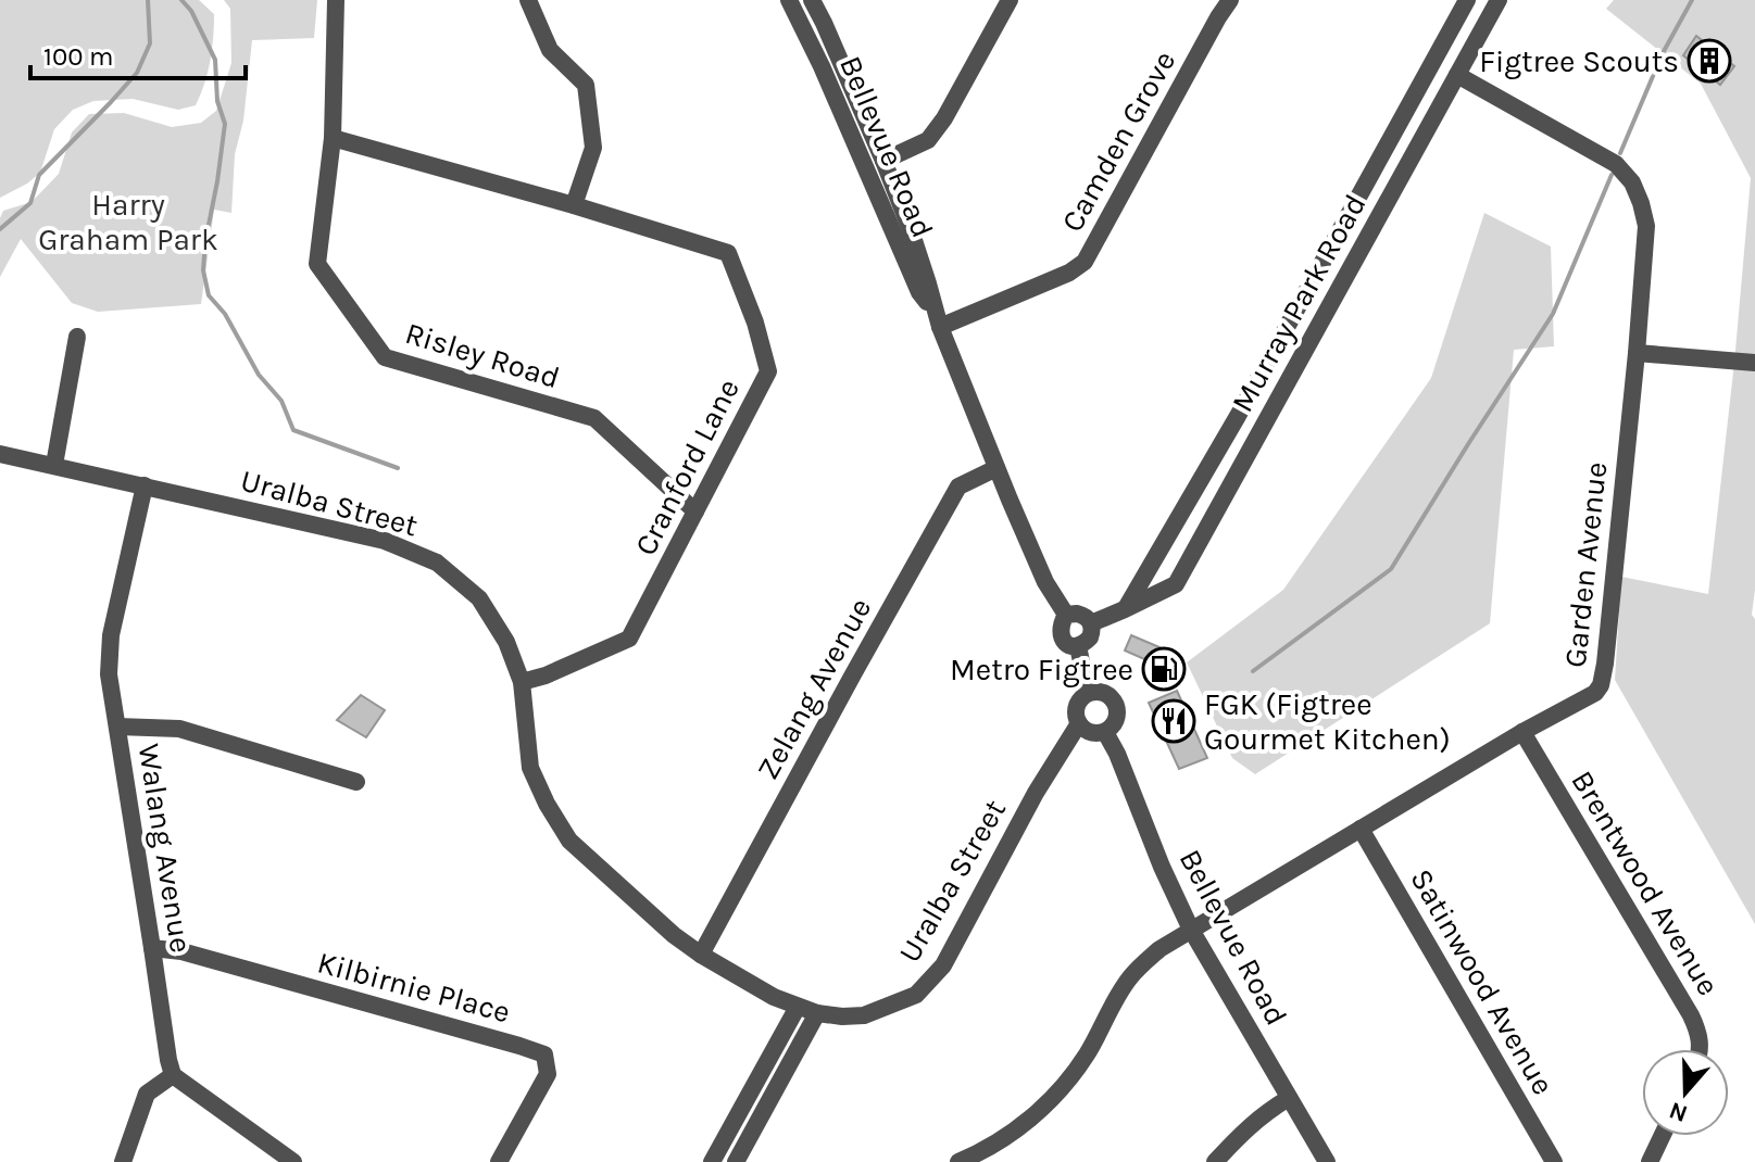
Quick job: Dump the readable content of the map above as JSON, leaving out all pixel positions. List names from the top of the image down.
{
  "streets": {
    "street": [
      "Camden Grove",
      "Bellevue Road",
      "Murray Park Road",
      "Risley Road",
      "Cranford Lane",
      "Uralba Street",
      "Garden Avenue",
      "Zelang Avenue",
      "Walang Avenue",
      "Brentwood Avenue",
      "Satinwood Avenue",
      "Kilbirnie Place"
    ]
  },
  "crossings": [
    ["Camden Grove", "Bellevue Road"],
    ["Bellevue Road", "Murray Park Road"],
    ["Bellevue Road", "Uralba Street"],
    ["Bellevue Road", "Garden Avenue"],
    ["Bellevue Road", "Zelang Avenue"],
    ["Murray Park Road", "Garden Avenue"],
    ["Risley Road", "Cranford Lane"],
    ["Cranford Lane", "Uralba Street"],
    ["Uralba Street", "Zelang Avenue"],
    ["Uralba Street", "Walang Avenue"],
    ["Garden Avenue", "Brentwood Avenue"],
    ["Garden Avenue", "Satinwood Avenue"],
    ["Walang Avenue", "Kilbirnie Place"]
  ],
  "parks": ["Harry Graham Park"],
  "places": {
    "building": ["Figtree Scouts"],
    "fuel station": ["Metro Figtree"],
    "restaurant": ["FGK (Figtree Gourmet Kitchen)"]
  },
  "scale_bar": "100 m",
  "north": "bottom"
}
